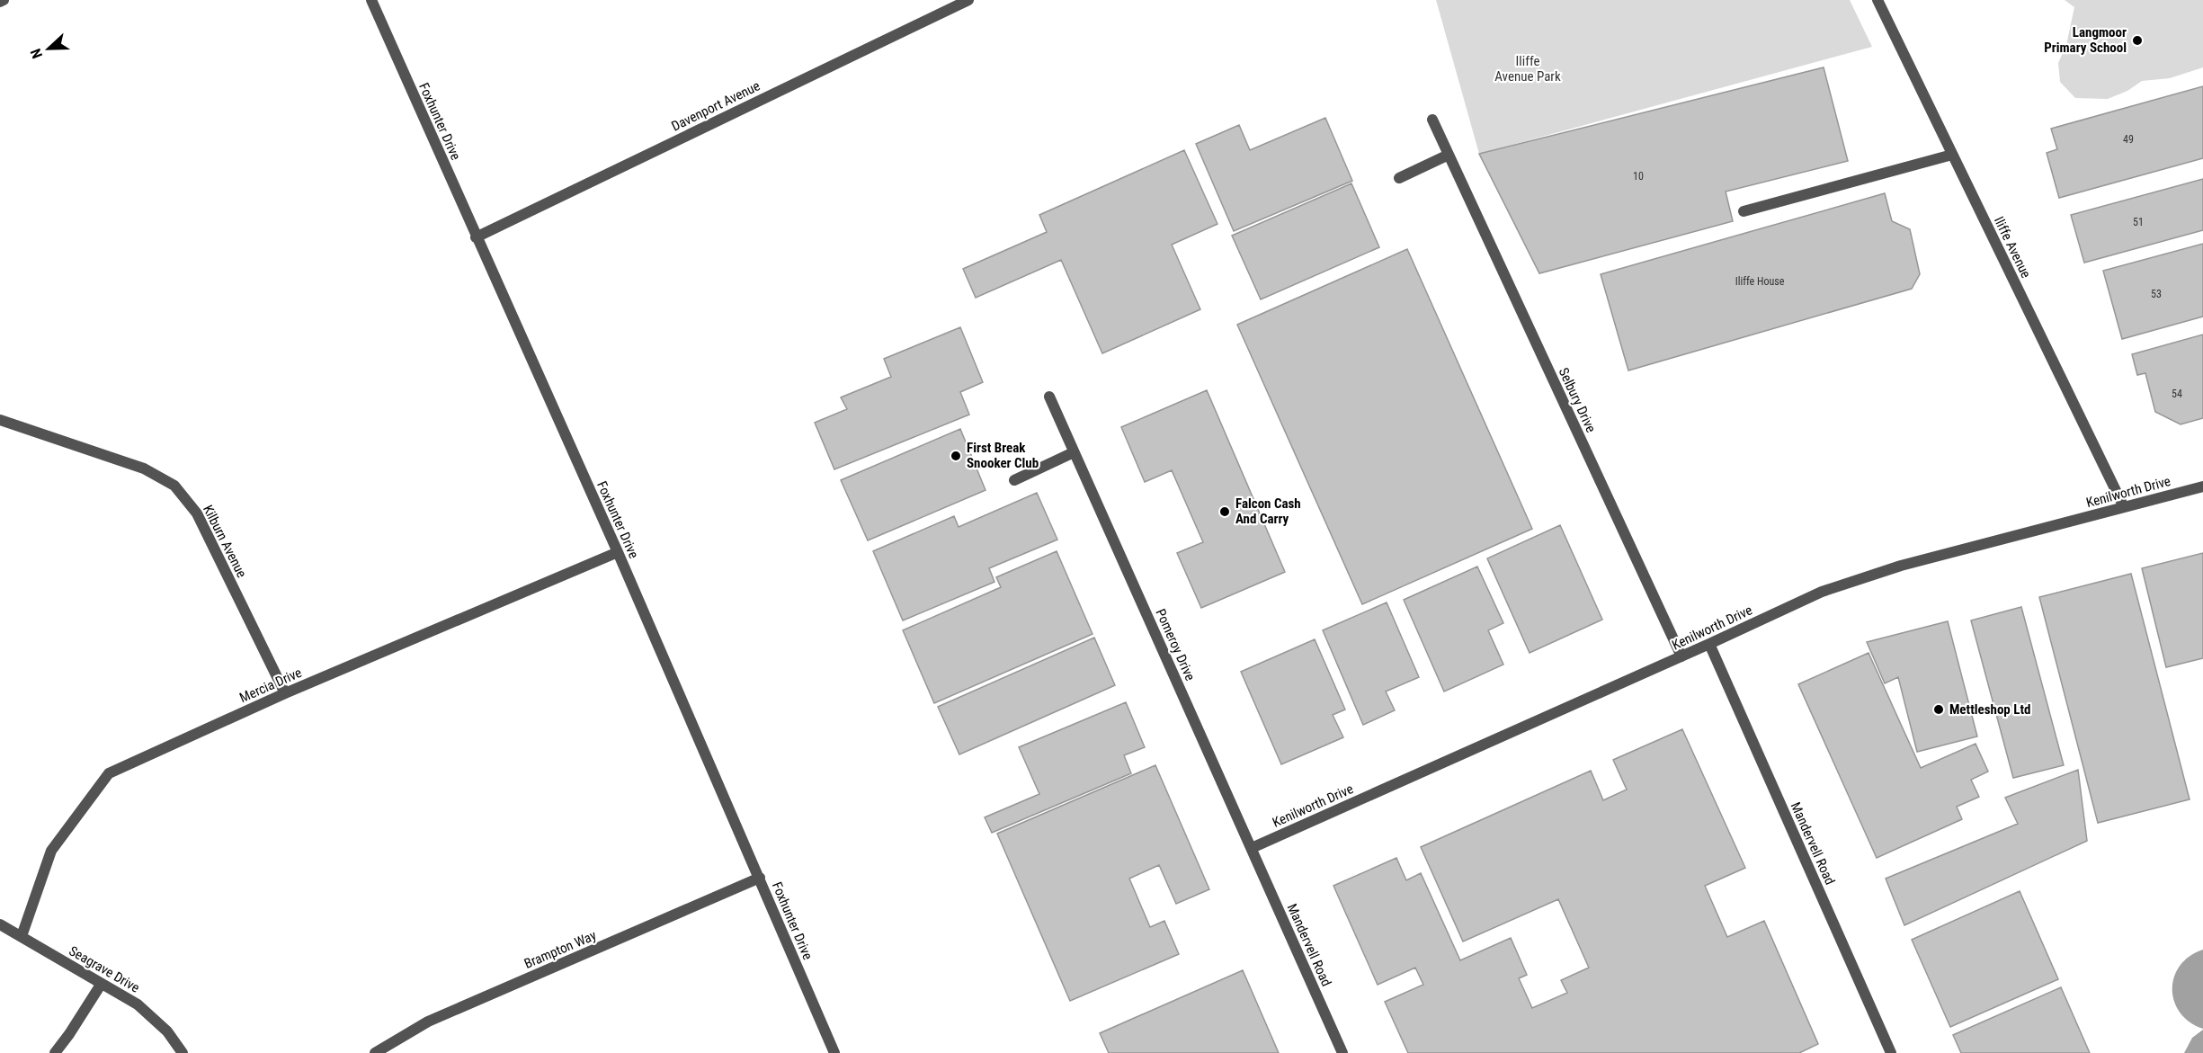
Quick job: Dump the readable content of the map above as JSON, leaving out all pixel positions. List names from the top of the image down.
{
  "streets": {
    "street": [
      "Davenport Avenue",
      "Foxhunter Drive",
      "Iliffe Avenue",
      "Selbury Drive",
      "Kenilworth Drive",
      "Kilburn Avenue",
      "Pomeroy Drive",
      "Mercia Drive",
      "Mandervell Road",
      "Brampton Way",
      "Seagrave Drive"
    ]
  },
  "crossings": [
    ["Davenport Avenue", "Foxhunter Drive"],
    ["Foxhunter Drive", "Mercia Drive"],
    ["Foxhunter Drive", "Brampton Way"],
    ["Iliffe Avenue", "Kenilworth Drive"],
    ["Selbury Drive", "Kenilworth Drive"],
    ["Kenilworth Drive", "Pomeroy Drive"],
    ["Kenilworth Drive", "Mandervell Road"],
    ["Kilburn Avenue", "Mercia Drive"],
    ["Pomeroy Drive", "Mandervell Road"],
    ["Mercia Drive", "Seagrave Drive"]
  ],
  "parks": ["Iliffe Avenue Park"],
  "places": [
    "Langmoor Primary School",
    "First Break Snooker Club",
    "Falcon Cash And Carry",
    "Mettleshop Ltd"
  ],
  "house_numbers": [
    "49",
    "10",
    "51",
    "Iliffe House",
    "53",
    "54"
  ],
  "north": "left"
}
